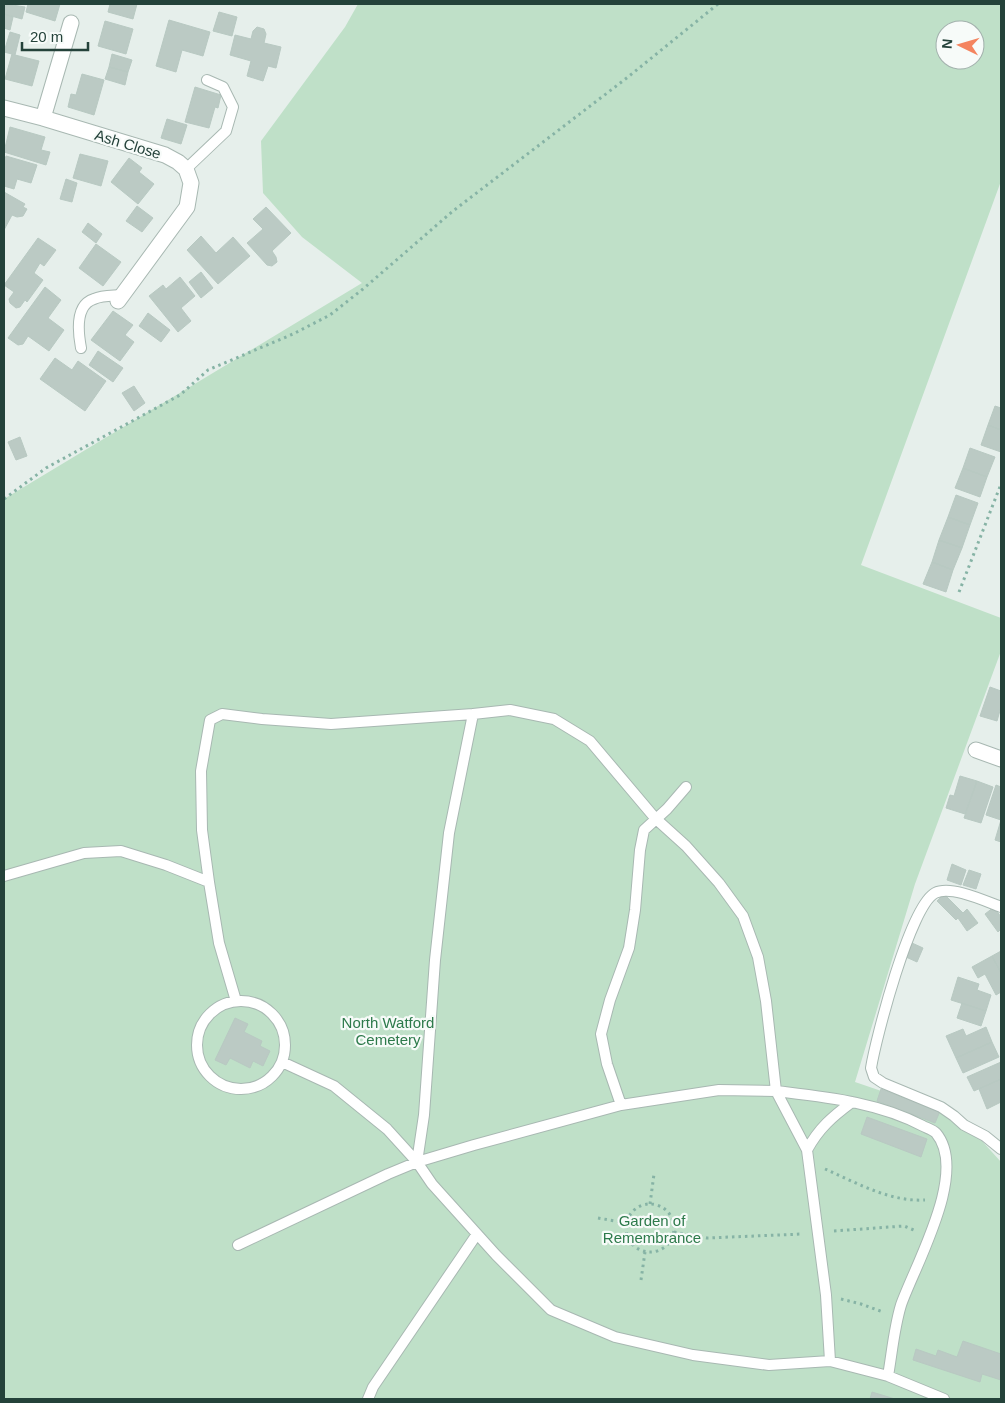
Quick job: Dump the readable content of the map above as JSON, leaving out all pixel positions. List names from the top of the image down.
{
  "streets": {
    "street": ["Ash Close"]
  },
  "parks": ["North Watford Cemetery", "Garden of Remembrance"],
  "scale_bar": "20 m",
  "north": "left"
}
